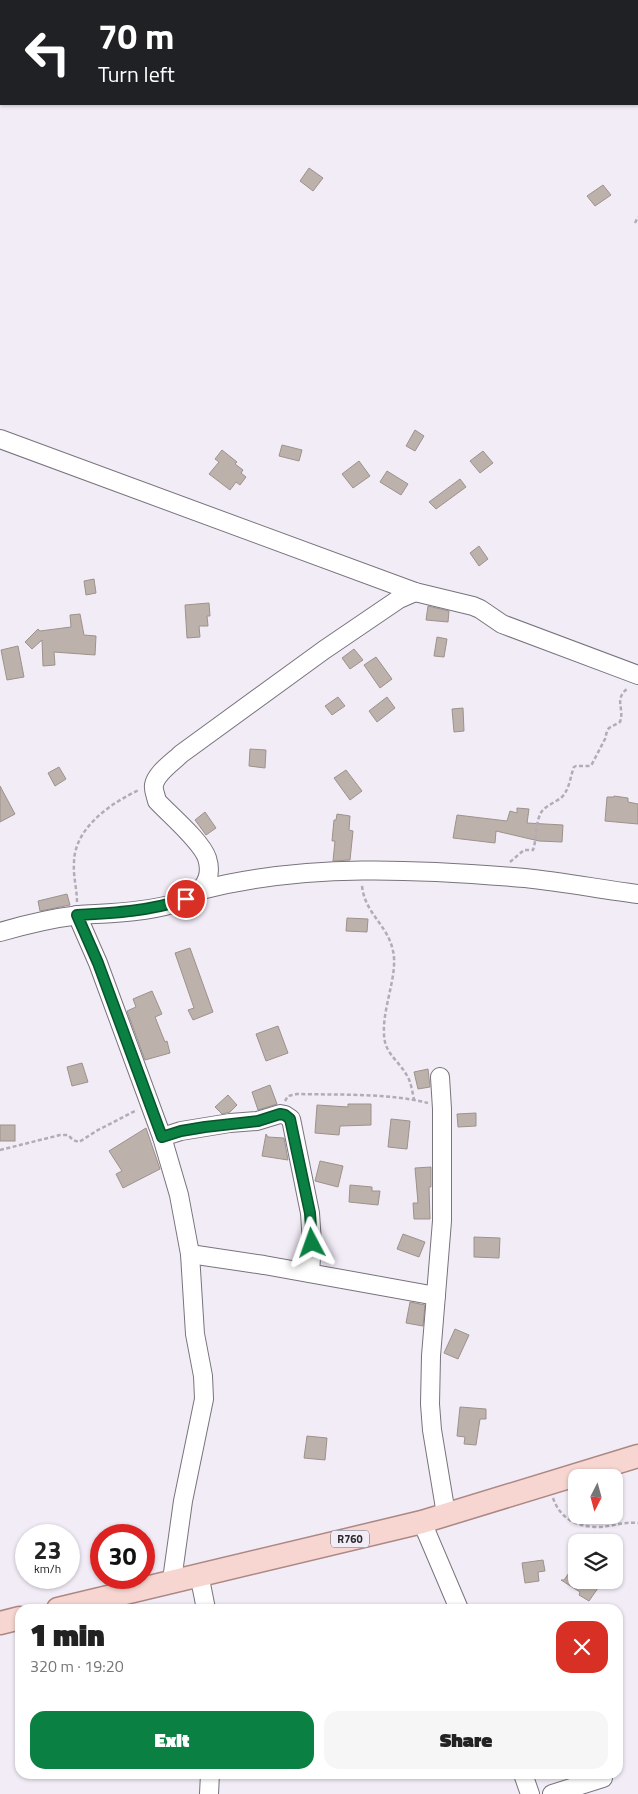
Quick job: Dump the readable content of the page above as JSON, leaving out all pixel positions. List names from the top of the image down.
{
  "streets": {
    "main road": ["R760"]
  },
  "north": "bottom",
  "page": {
    "turn": ["70 m", "Turn left"],
    "speed": "23 km/h",
    "limit": "30",
    "heading": ["1 min", "320 m · 19:20"],
    "buttons": ["Exit", "Share"]
  }
}
